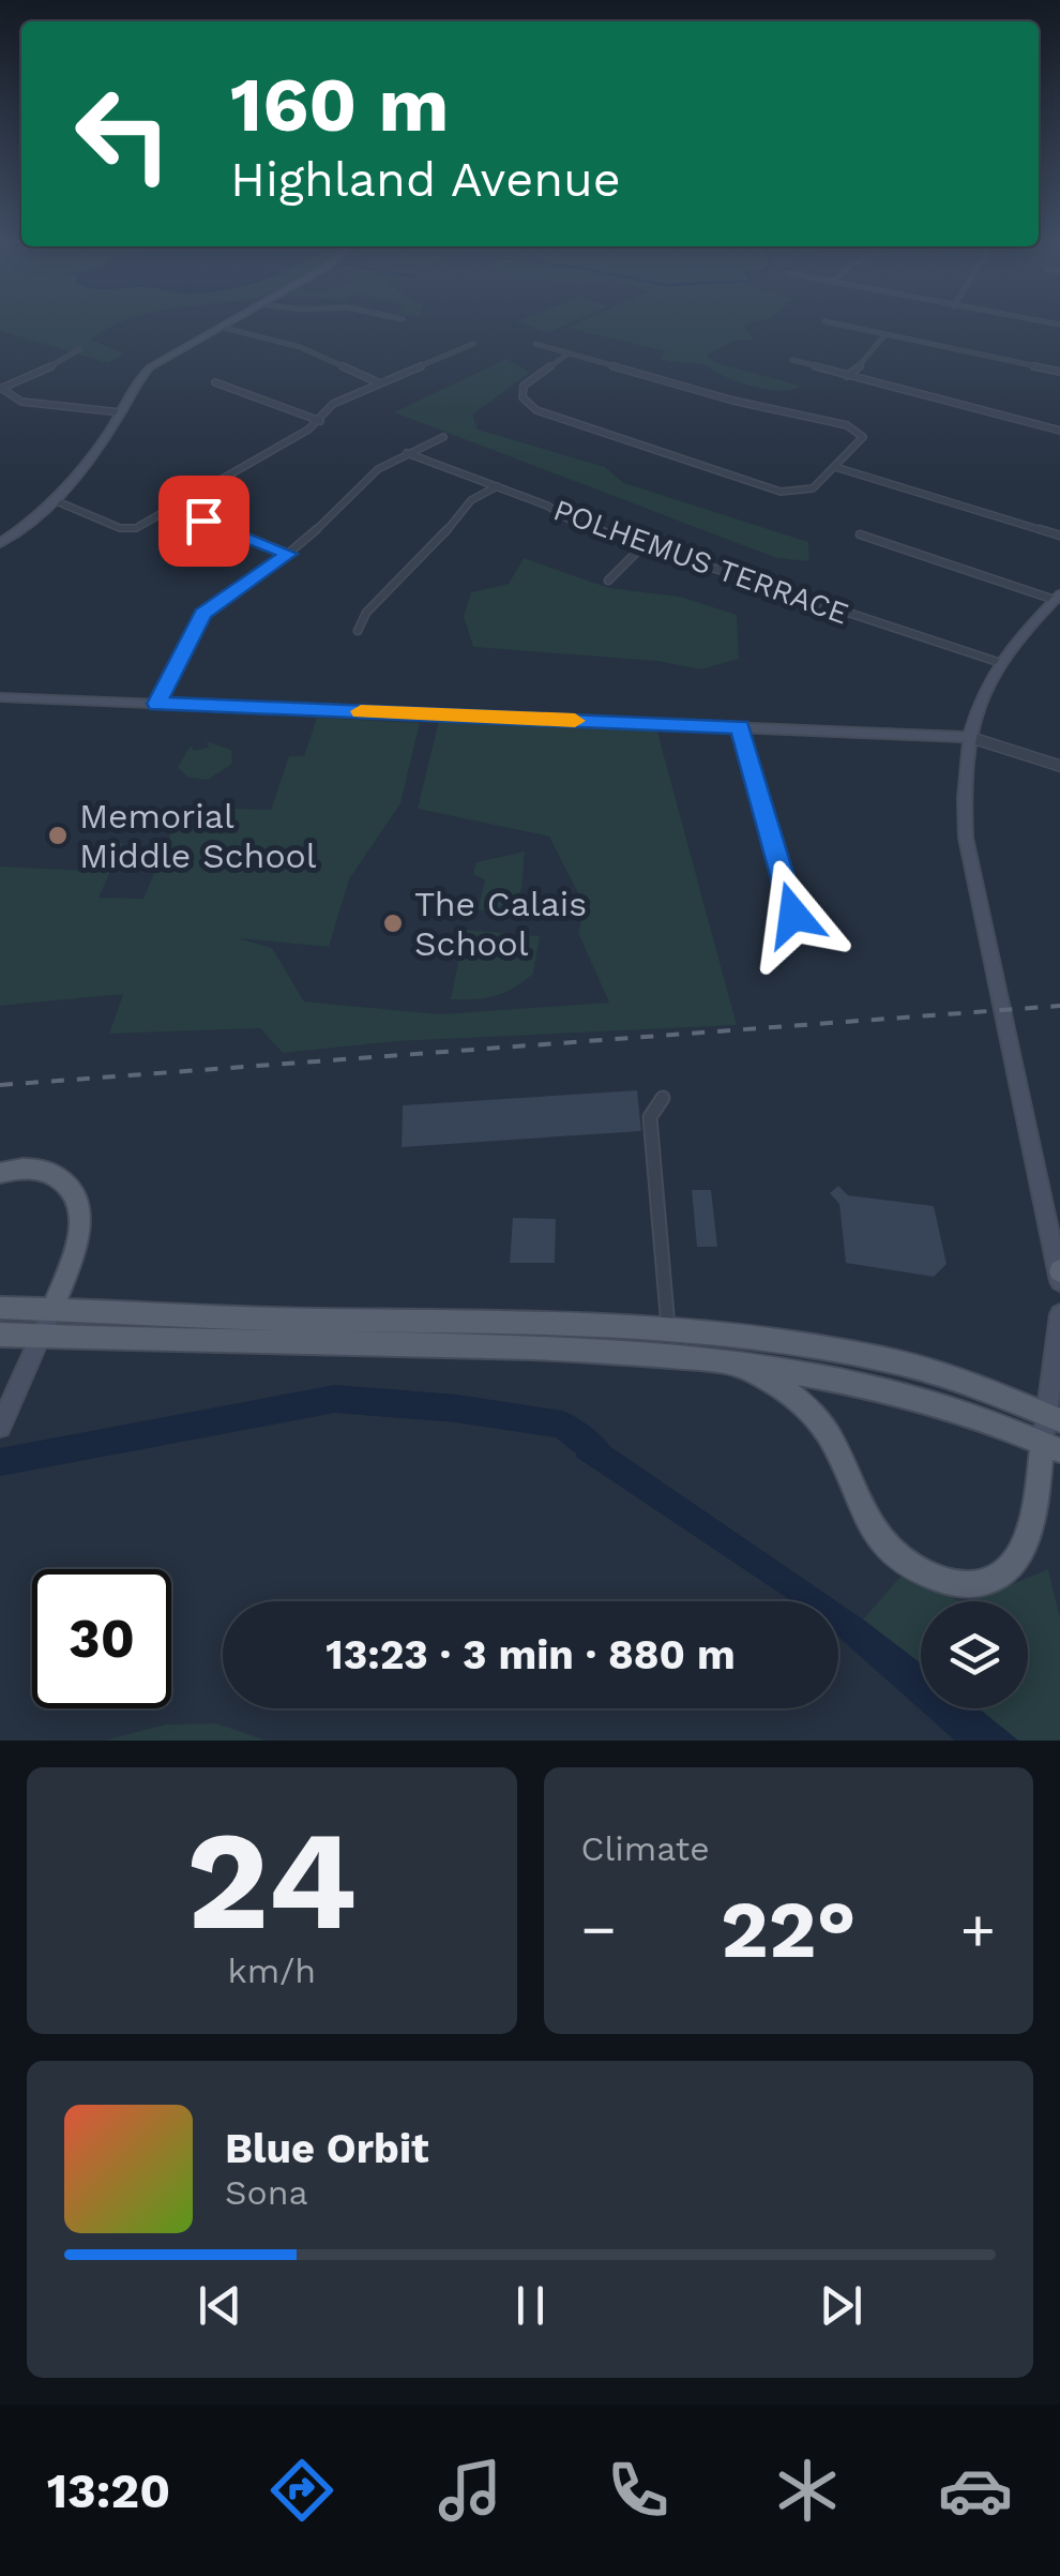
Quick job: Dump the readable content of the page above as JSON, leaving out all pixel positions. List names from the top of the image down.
{
  "streets": {
    "street": ["POLHEMUS TERRACE"]
  },
  "places": ["Memorial Middle School", "The Calais School"],
  "page": {
    "turn": ["160 m", "Highland Avenue"],
    "limit": "30",
    "trip": "13:23 · 3 min · 880 m",
    "tile": [
      ["24", "km/h"],
      "Climate"
    ],
    "heat": ["−", "22°", "+"],
    "song": ["Blue Orbit", "Sona"],
    "tabs": "13:20"
  }
}
